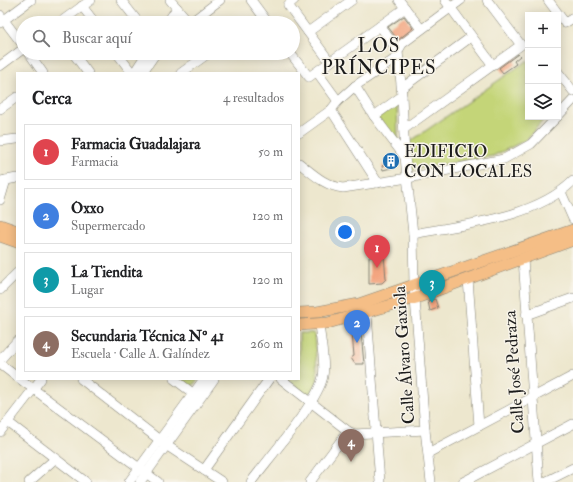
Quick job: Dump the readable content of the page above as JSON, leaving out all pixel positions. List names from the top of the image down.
{
  "streets": {
    "street": ["Calle Álvaro Gaxiola", "Calle José Pedraza"]
  },
  "districts": ["LOS PRÍNCIPES"],
  "places": {
    "building": ["EDIFICIO CON LOCALES"]
  },
  "page": {
    "map_buttons": ["+", "−"],
    "search": "Buscar aquí",
    "heading": ["Cerca", "4 resultados"],
    "list": [
      {
        "mark": "1",
        "name": "Farmacia Guadalajara",
        "note": "Farmacia",
        "value": "50 m"
      },
      {
        "mark": "2",
        "name": "Oxxo",
        "note": "Supermercado",
        "value": "120 m"
      },
      {
        "mark": "3",
        "name": "La Tiendita",
        "note": "Lugar",
        "value": "120 m"
      },
      {
        "mark": "4",
        "name": "Secundaria Técnica Nº 41",
        "note": "Escuela · Calle A. Galíndez",
        "value": "260 m"
      }
    ],
    "pins": [
      "1",
      "3",
      "2",
      "4"
    ]
  }
}
